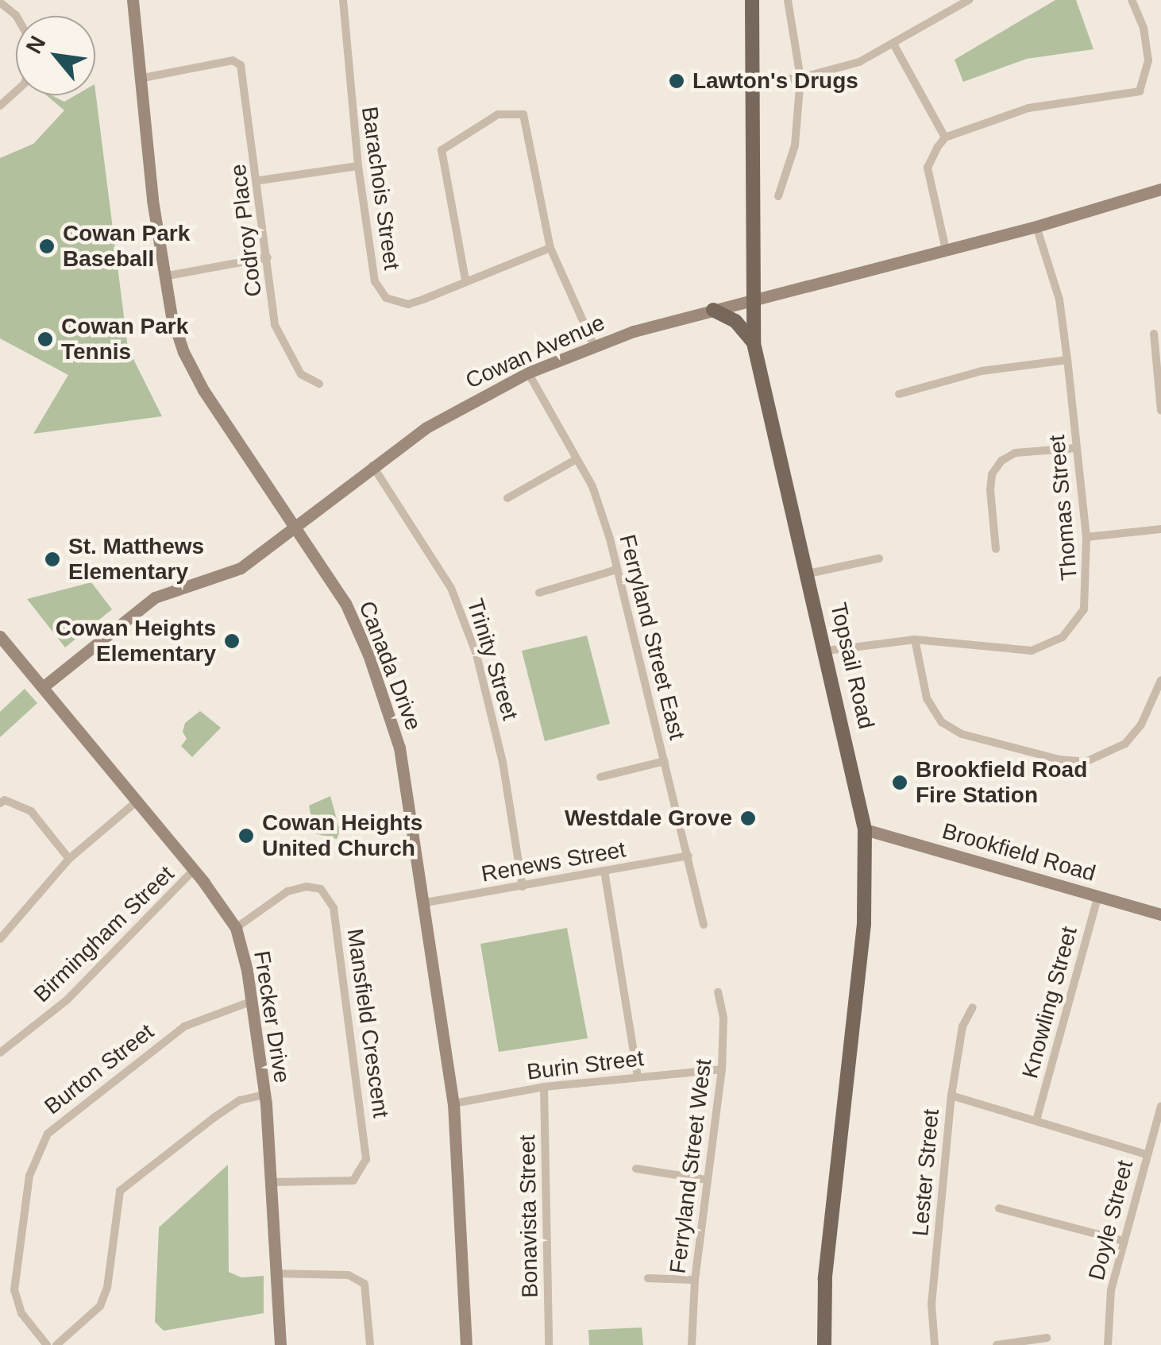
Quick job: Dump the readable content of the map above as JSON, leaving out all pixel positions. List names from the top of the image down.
{
  "streets": {
    "main road": ["Topsail Road"],
    "street": [
      "Barachois Street",
      "Codroy Place",
      "Cowan Avenue",
      "Thomas Street",
      "Ferryland Street East",
      "Trinity Street",
      "Canada Drive",
      "Brookfield Road",
      "Renews Street",
      "Birmingham Street",
      "Knowling Street",
      "Frecker Drive",
      "Mansfield Crescent",
      "Burin Street",
      "Burton Street",
      "Ferryland Street West",
      "Lester Street",
      "Bonavista Street",
      "Doyle Street"
    ]
  },
  "crossings": [
    ["Codroy Place", "Canada Drive"],
    ["Cowan Avenue", "Thomas Street"],
    ["Cowan Avenue", "Ferryland Street East"],
    ["Cowan Avenue", "Trinity Street"],
    ["Cowan Avenue", "Canada Drive"],
    ["Cowan Avenue", "Topsail Road"],
    ["Cowan Avenue", "Frecker Drive"],
    ["Thomas Street", "Topsail Road"],
    ["Ferryland Street East", "Renews Street"],
    ["Trinity Street", "Renews Street"],
    ["Canada Drive", "Renews Street"],
    ["Canada Drive", "Burin Street"],
    ["Topsail Road", "Brookfield Road"],
    ["Brookfield Road", "Knowling Street"],
    ["Birmingham Street", "Frecker Drive"],
    ["Frecker Drive", "Mansfield Crescent"],
    ["Frecker Drive", "Burton Street"],
    ["Burin Street", "Ferryland Street West"],
    ["Burin Street", "Bonavista Street"]
  ],
  "places": [
    "Lawton's Drugs",
    "Cowan Park Baseball",
    "Cowan Park Tennis",
    "St. Matthews Elementary",
    "Cowan Heights Elementary",
    "Brookfield Road Fire Station",
    "Westdale Grove",
    "Cowan Heights United Church"
  ],
  "north": "top left"
}
